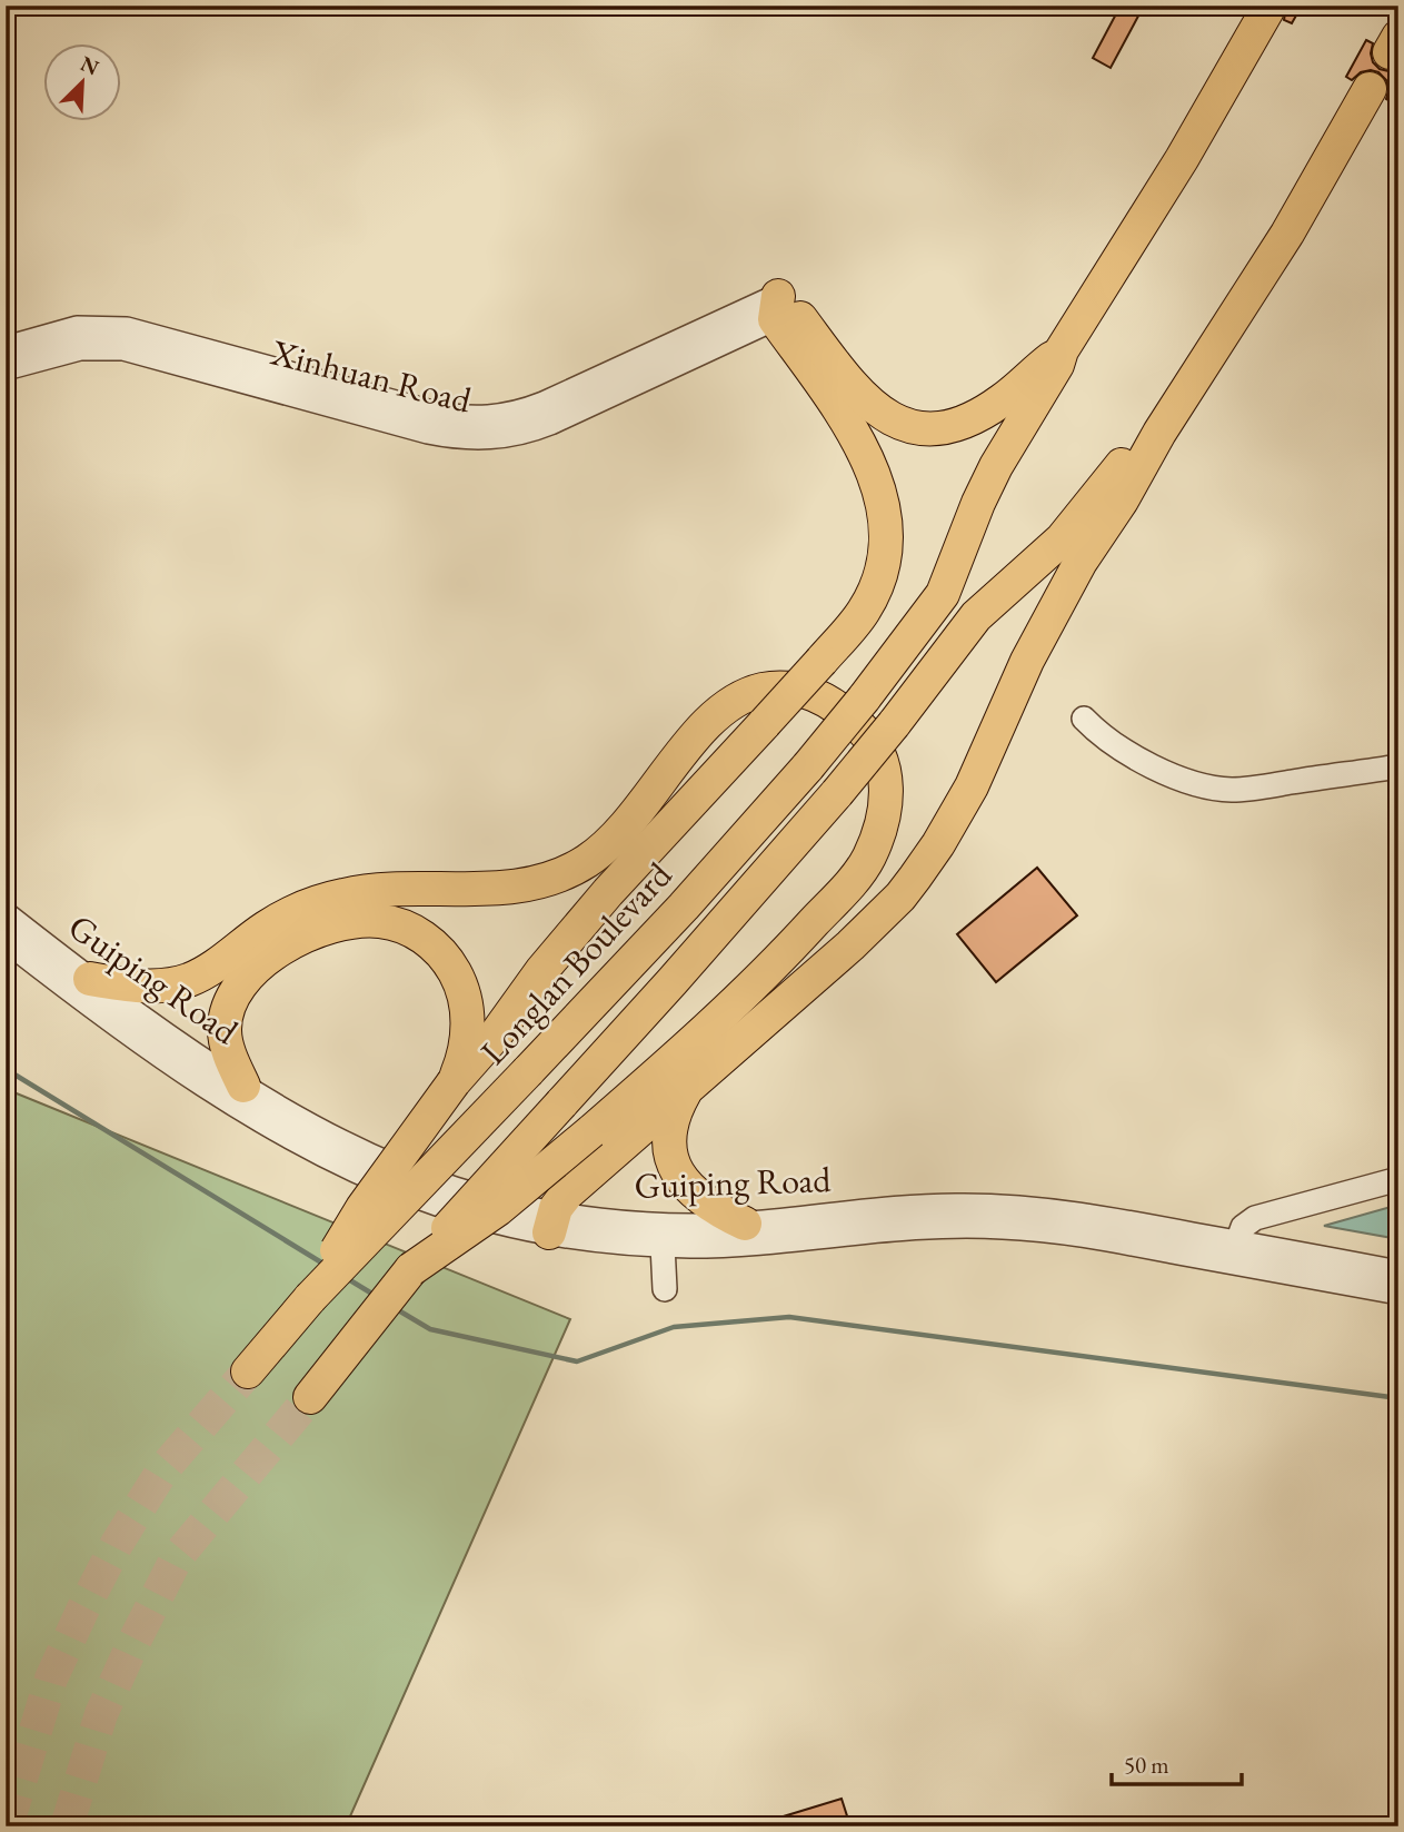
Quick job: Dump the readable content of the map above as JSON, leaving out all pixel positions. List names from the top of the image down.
{
  "streets": {
    "highway": ["Longlan Boulevard"],
    "street": ["Xinhuan Road", "Guiping Road"]
  },
  "scale_bar": "50 m",
  "north": "top right"
}
